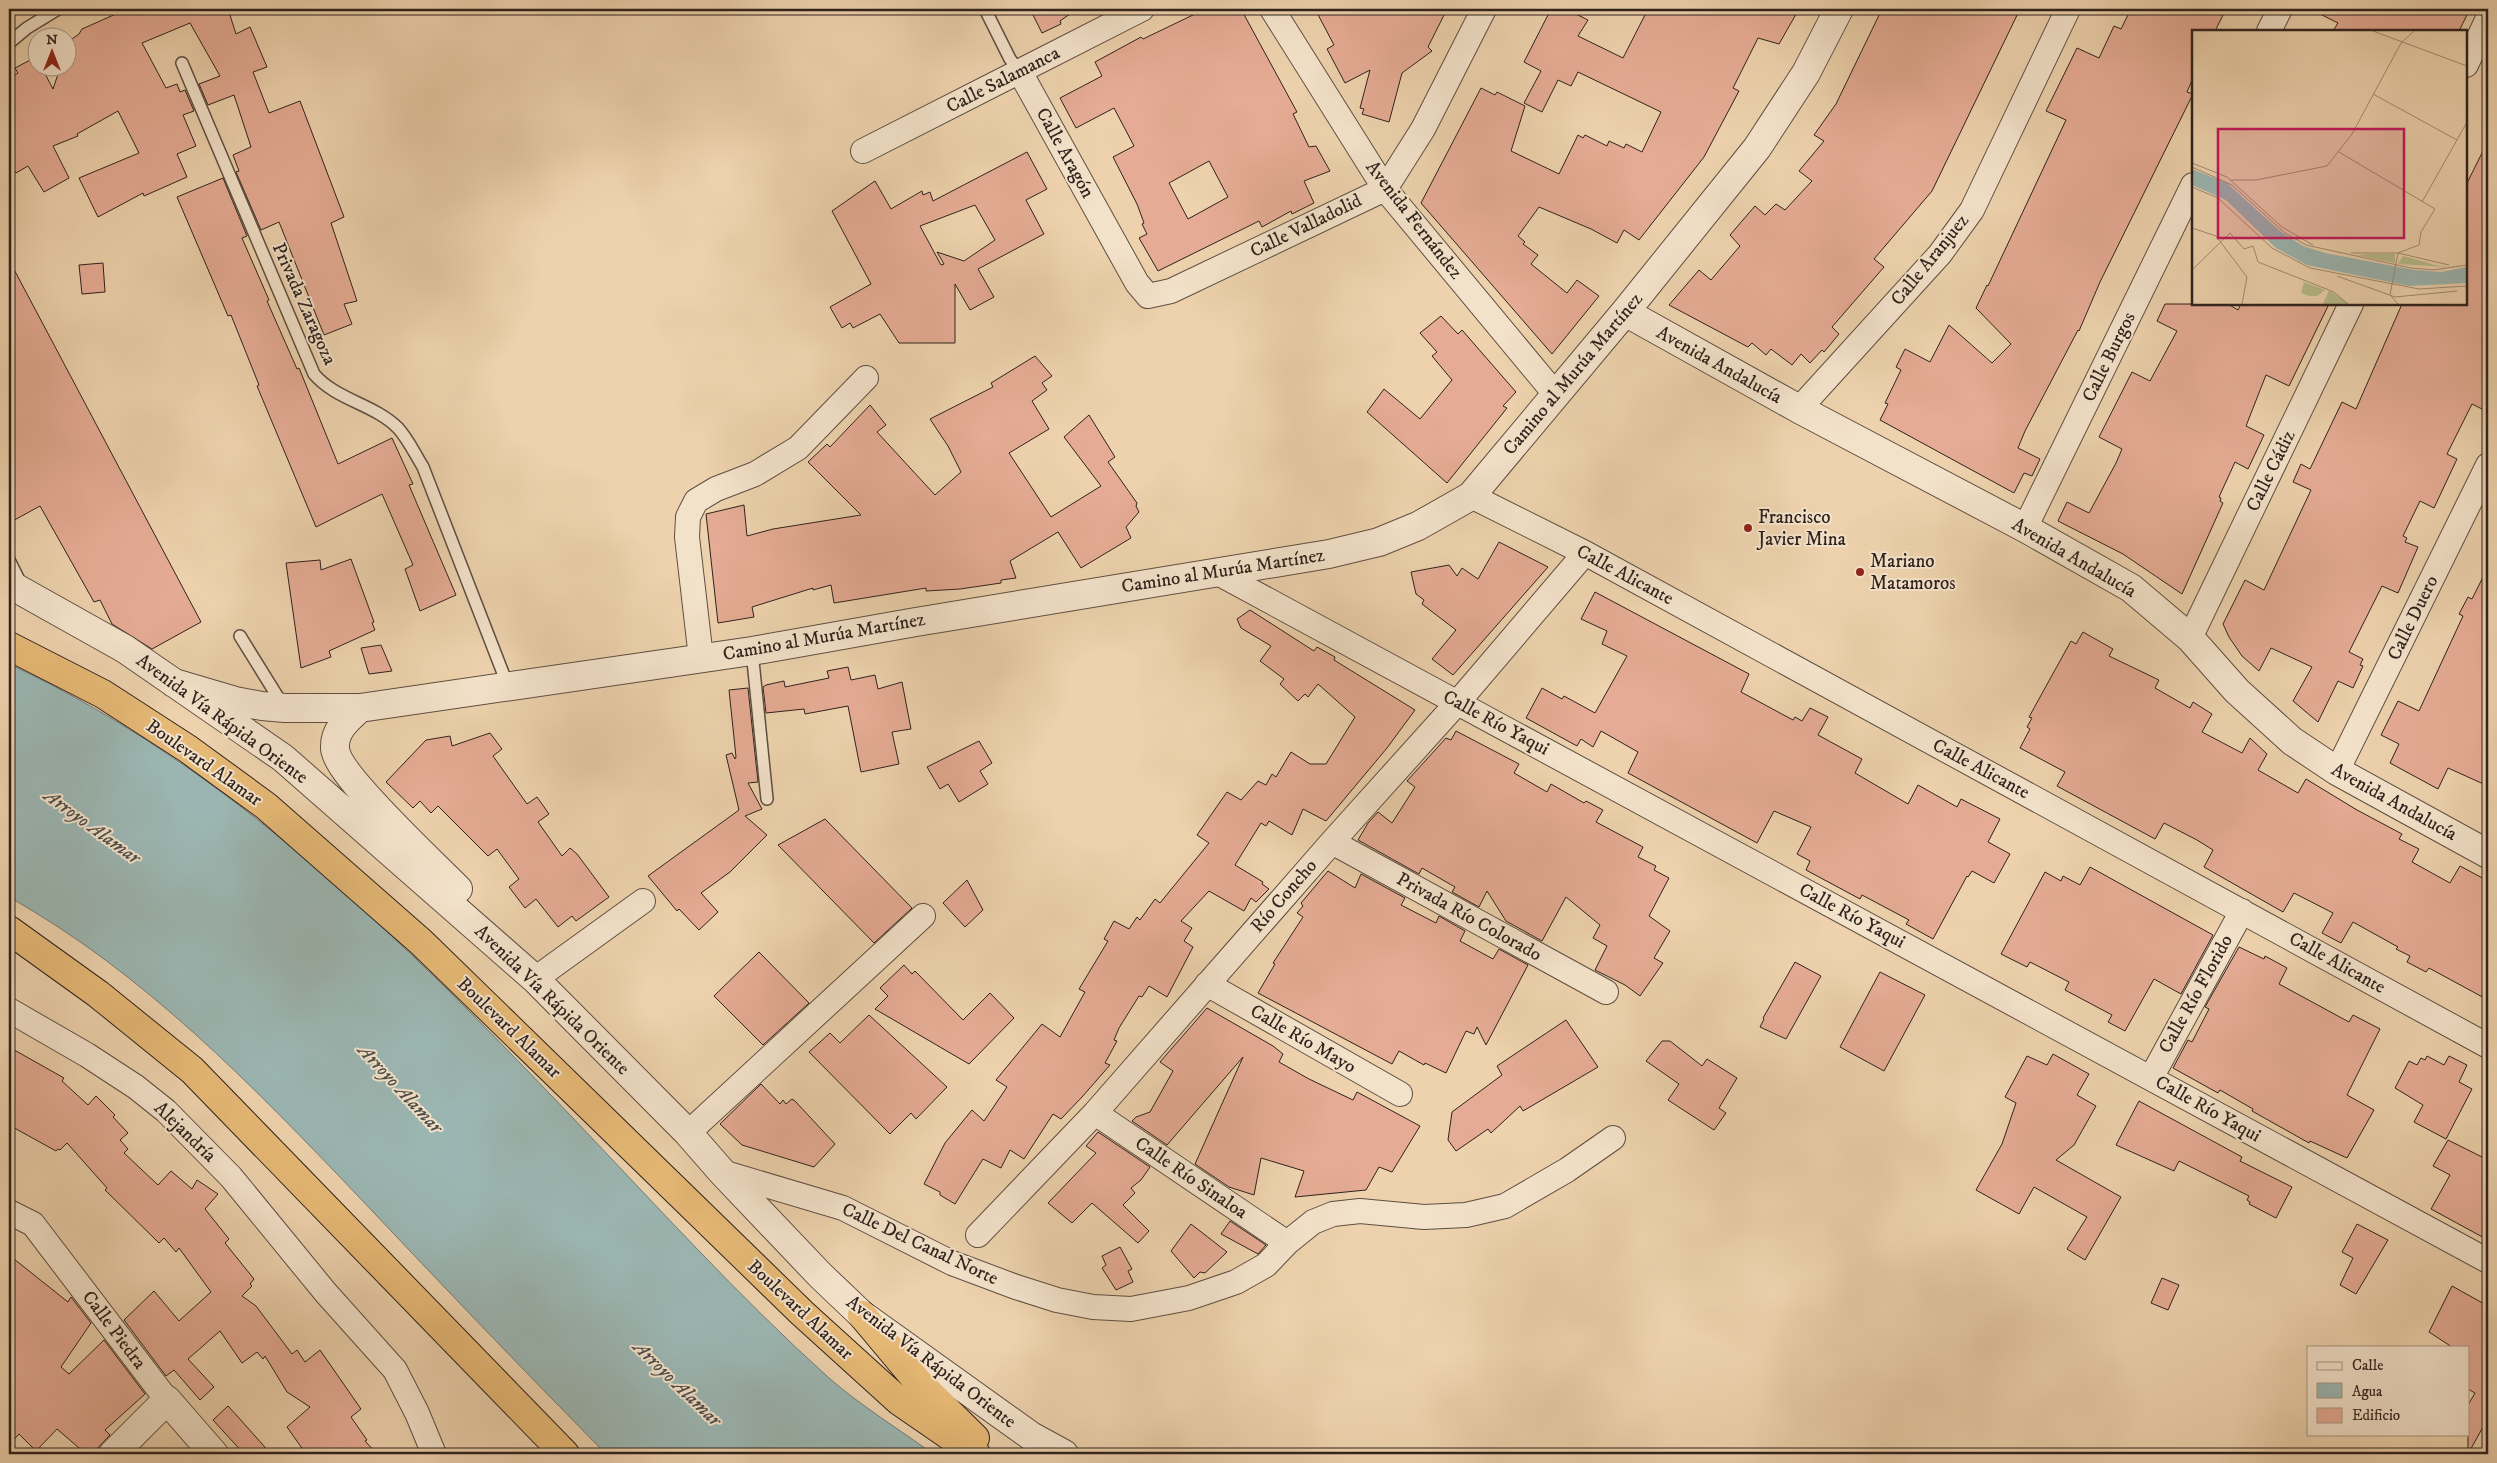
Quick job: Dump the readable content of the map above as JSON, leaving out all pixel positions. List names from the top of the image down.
{
  "streets": {
    "highway": ["Boulevard Alamar"],
    "street": [
      "Calle Salamanca",
      "Calle Aragón",
      "Avenida Fernández",
      "Calle Valladolid",
      "Calle Aranjuez",
      "Calle Burgos",
      "Avenida Andalucía",
      "Camino al Murúa Martínez",
      "Calle Cádiz",
      "Calle Alicante",
      "Calle Duero",
      "Avenida Vía Rápida Oriente",
      "Calle Río Yaqui",
      "Río Concho",
      "Privada Río Colorado",
      "Calle Río Florido",
      "Calle Río Mayo",
      "Alejandría",
      "Calle Río Sinaloa",
      "Calle Del Canal Norte",
      "Calle Piedra"
    ],
    "lane": ["Privada Zaragoza"]
  },
  "crossings": [
    ["Calle Salamanca", "Calle Aragón"],
    ["Calle Aragón", "Calle Valladolid"],
    ["Avenida Fernández", "Calle Valladolid"],
    ["Avenida Fernández", "Camino al Murúa Martínez"],
    ["Calle Aranjuez", "Avenida Andalucía"],
    ["Privada Zaragoza", "Camino al Murúa Martínez"],
    ["Calle Burgos", "Avenida Andalucía"],
    ["Avenida Andalucía", "Camino al Murúa Martínez"],
    ["Avenida Andalucía", "Calle Cádiz"],
    ["Avenida Andalucía", "Calle Duero"],
    ["Camino al Murúa Martínez", "Calle Alicante"],
    ["Camino al Murúa Martínez", "Avenida Vía Rápida Oriente"],
    ["Camino al Murúa Martínez", "Calle Río Yaqui"],
    ["Calle Alicante", "Río Concho"],
    ["Calle Alicante", "Calle Río Florido"],
    ["Avenida Vía Rápida Oriente", "Calle Del Canal Norte"],
    ["Calle Río Yaqui", "Río Concho"],
    ["Calle Río Yaqui", "Calle Río Florido"],
    ["Río Concho", "Privada Río Colorado"],
    ["Río Concho", "Calle Río Mayo"],
    ["Río Concho", "Calle Río Sinaloa"],
    ["Calle Río Sinaloa", "Calle Del Canal Norte"]
  ],
  "water": ["Arroyo Alamar"],
  "places": ["Francisco Javier Mina", "Mariano Matamoros"],
  "legend": ["Calle", "Agua", "Edificio"],
  "north": "top"
}
